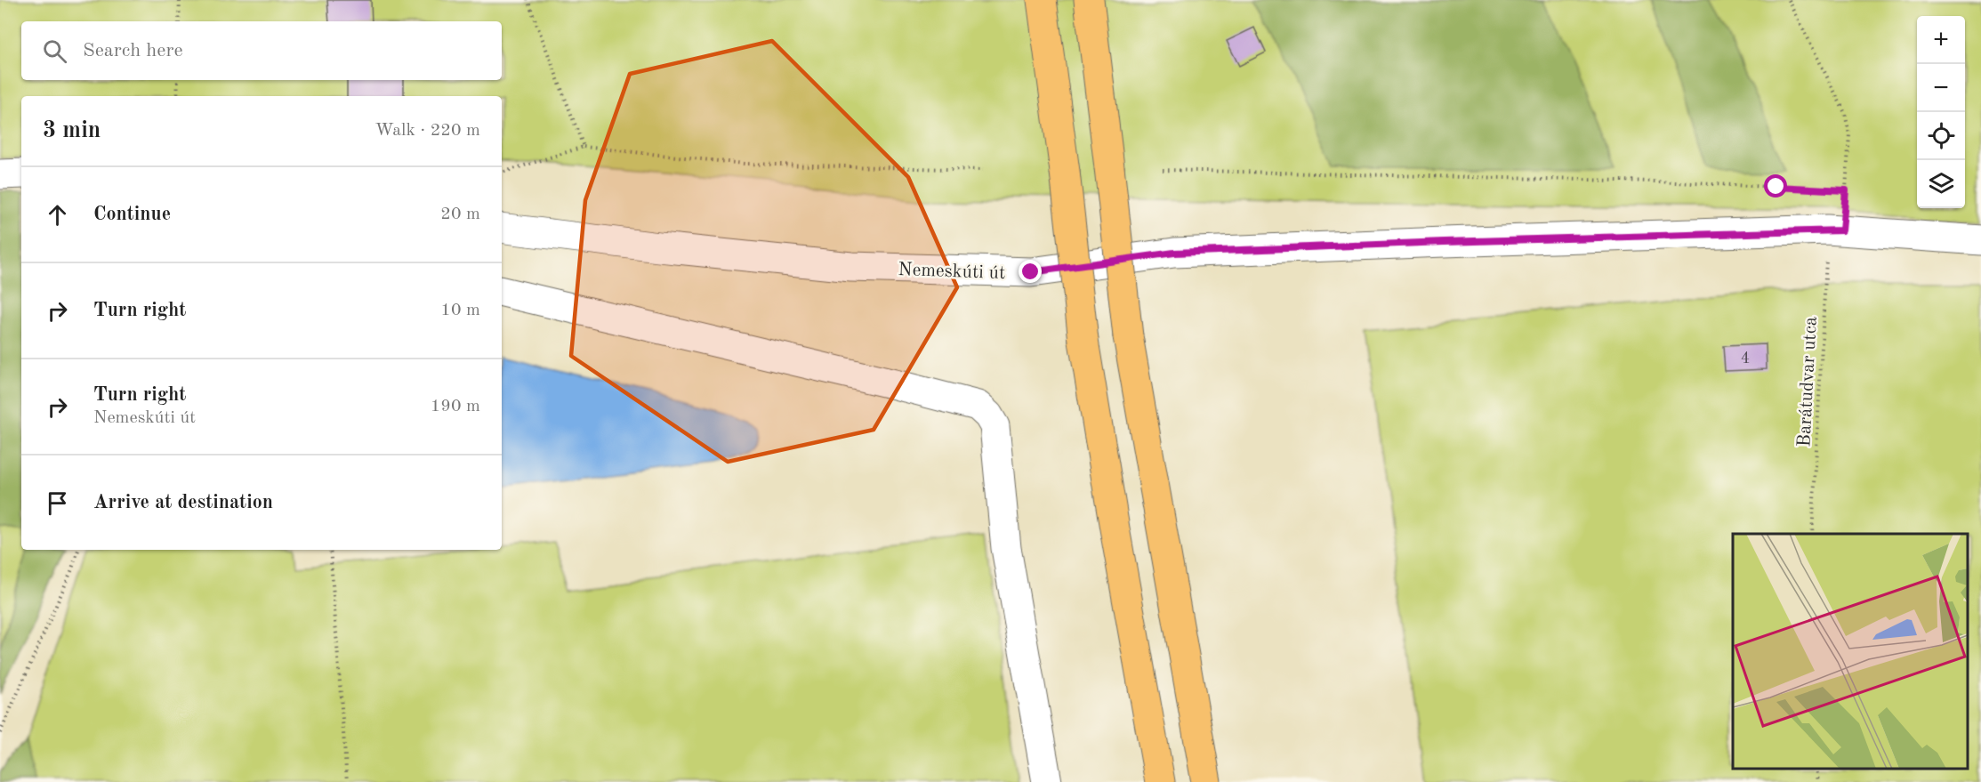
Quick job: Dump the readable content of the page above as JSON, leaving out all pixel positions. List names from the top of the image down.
{
  "streets": {
    "street": ["Nemeskúti út"],
    "path": ["Barátudvar utca"]
  },
  "crossings": [
    ["Nemeskúti út", "Barátudvar utca"]
  ],
  "house_numbers": ["4"],
  "page": {
    "map_buttons": ["+", "−"],
    "search": "Search here",
    "heading": ["3 min", "Walk · 220 m"],
    "list": [
      ["Continue", "20 m"],
      ["Turn right", "10 m"],
      ["Turn right", "Nemeskúti út", "190 m"],
      "Arrive at destination"
    ]
  }
}
